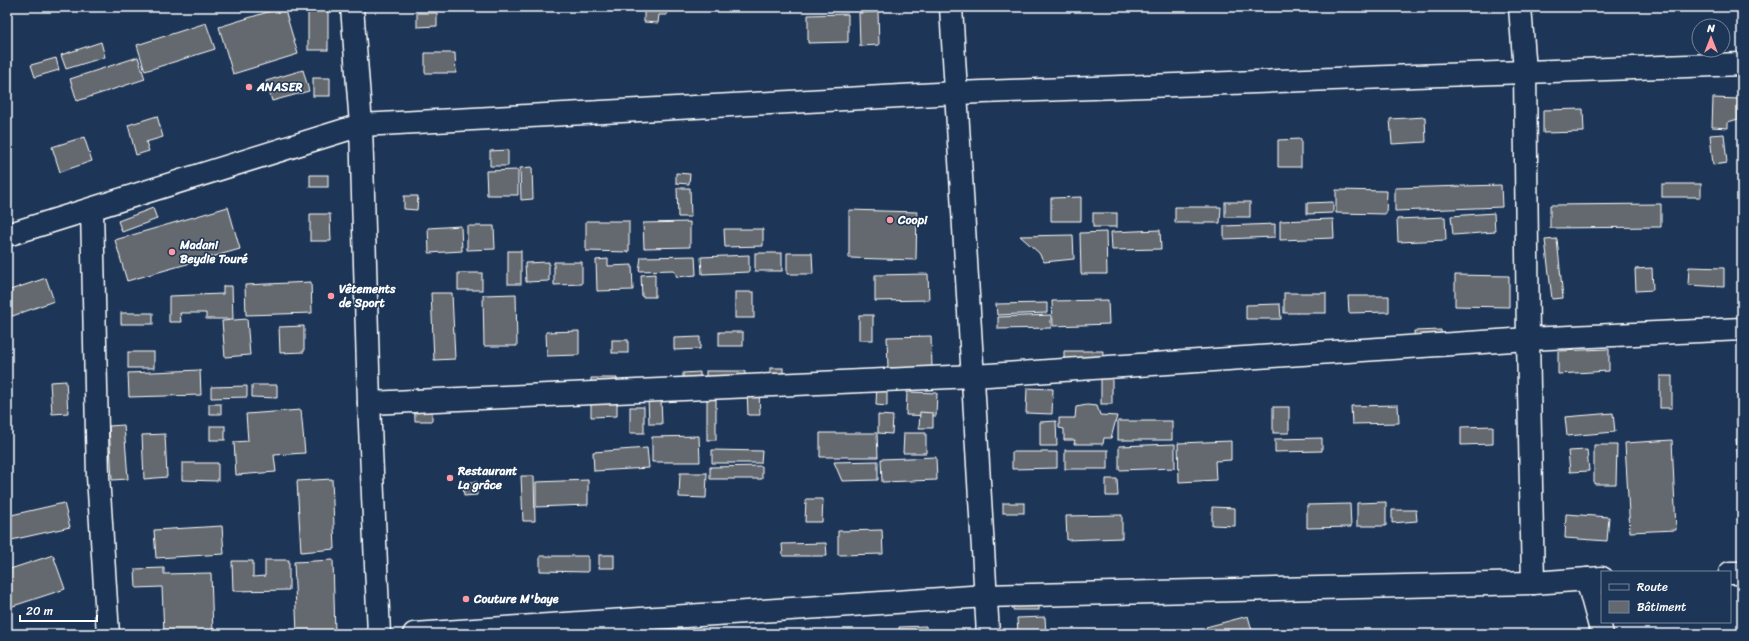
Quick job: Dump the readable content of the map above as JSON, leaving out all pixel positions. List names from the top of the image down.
{
  "places": [
    "ANASER",
    "Coopi",
    "Madani Beydie Touré",
    "Vêtements de Sport",
    "Restaurant La grâce",
    "Couture M'baye"
  ],
  "legend": ["Route", "Bâtiment"],
  "scale_bar": "20 m",
  "north": "top"
}
